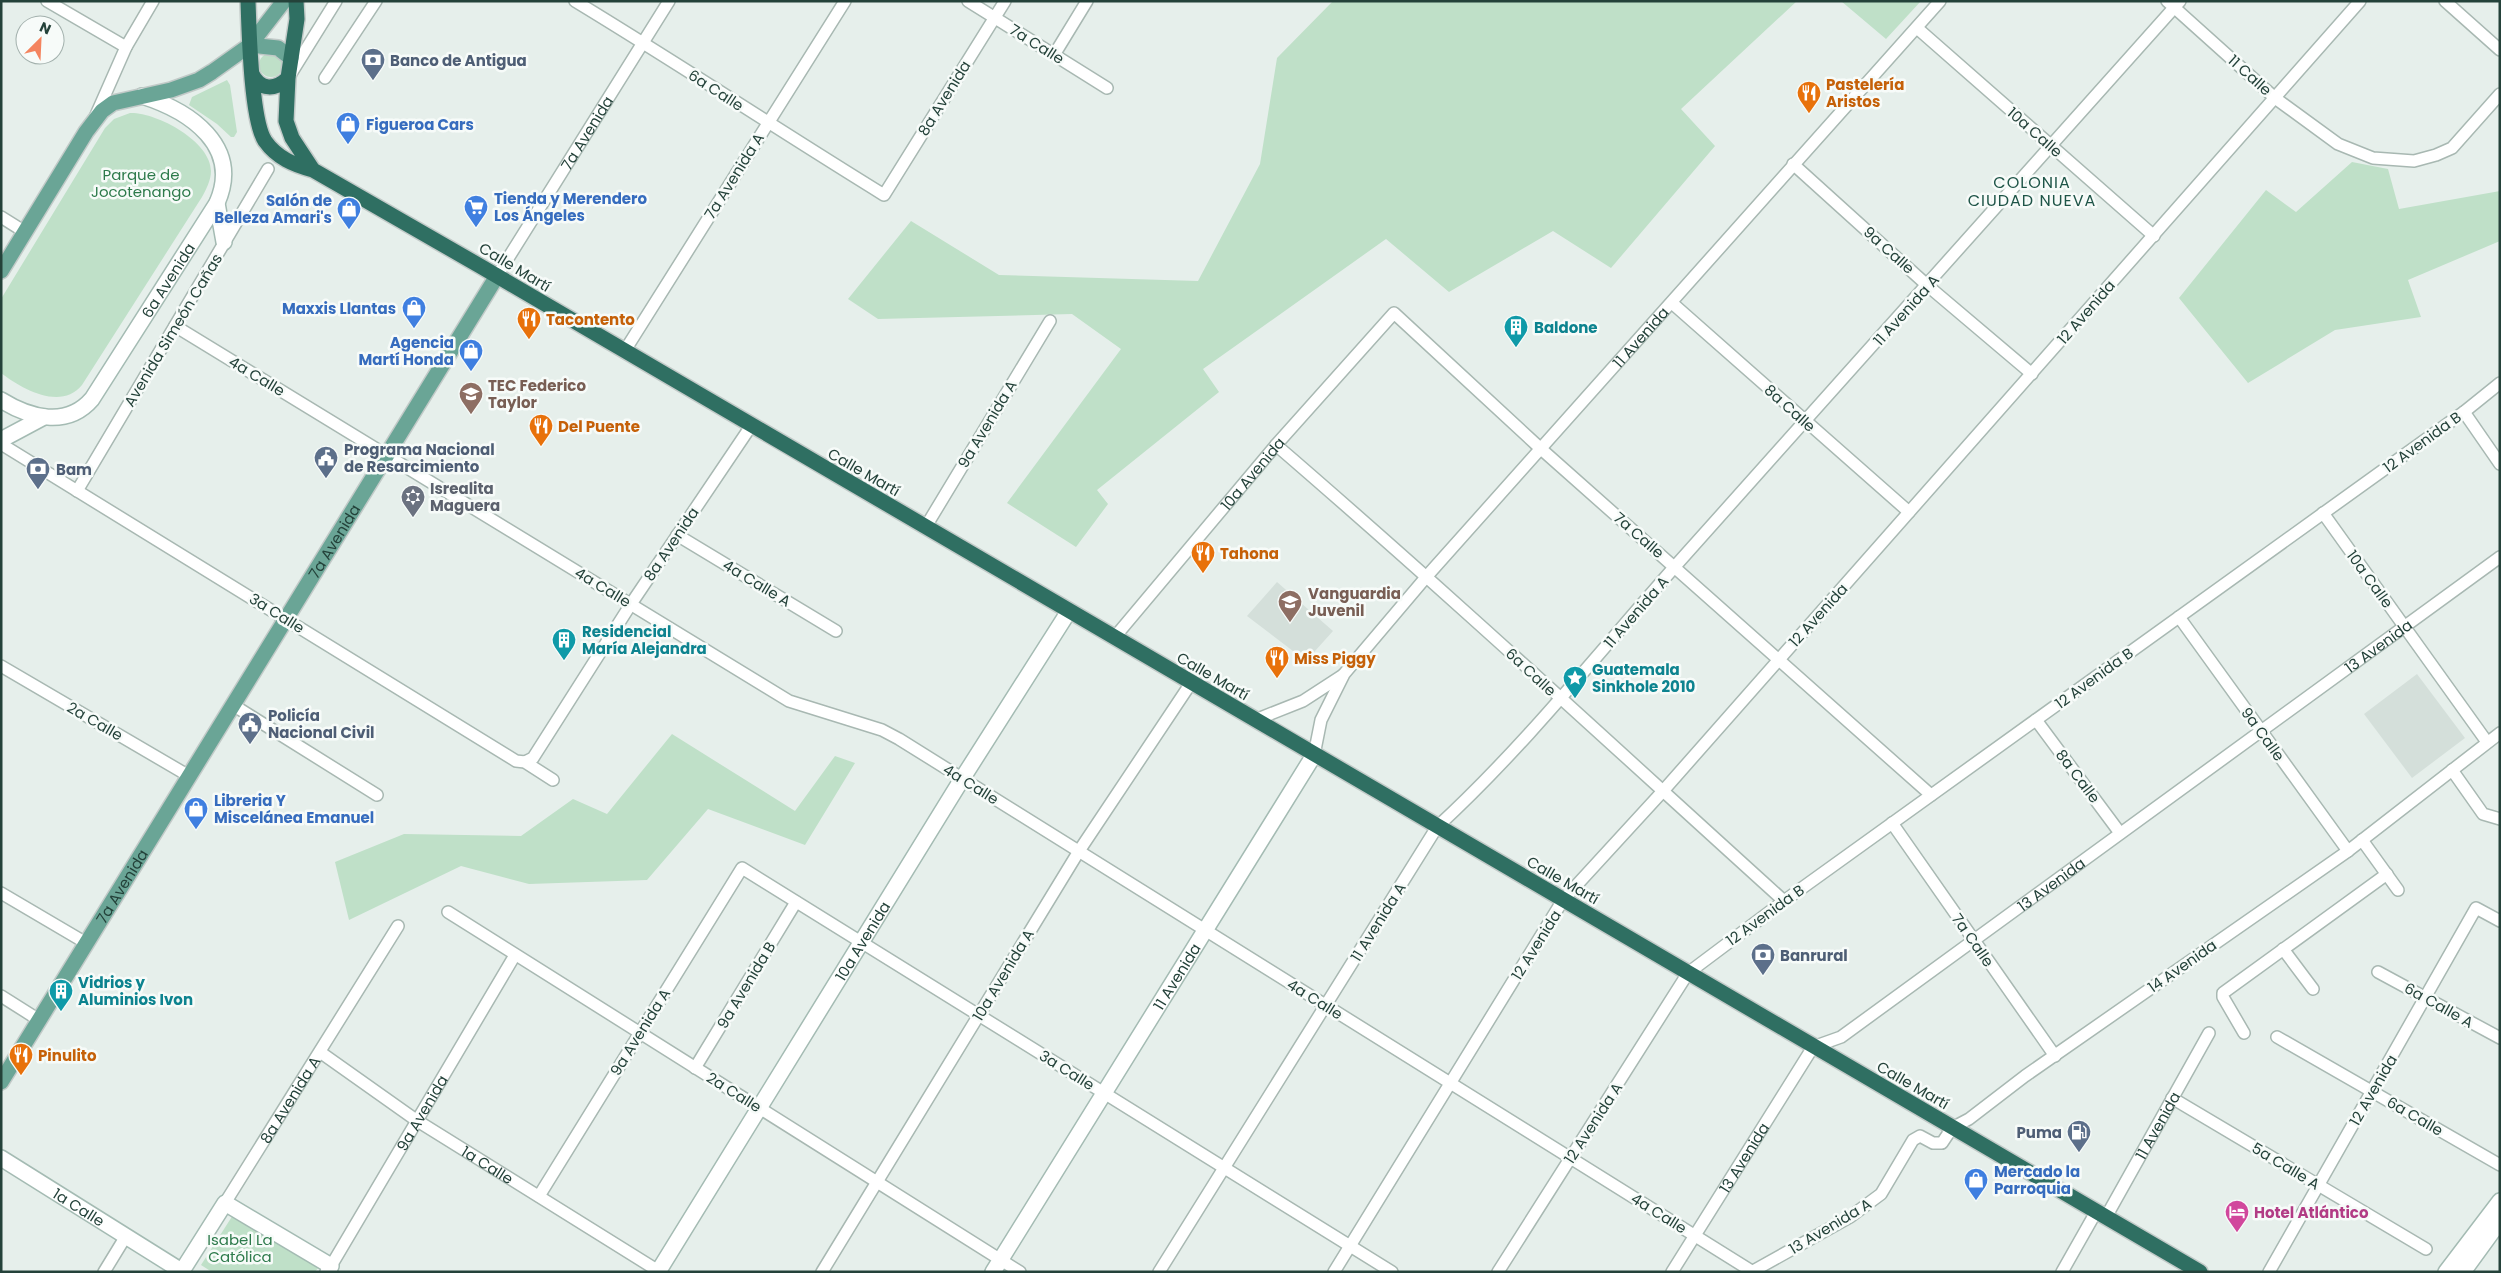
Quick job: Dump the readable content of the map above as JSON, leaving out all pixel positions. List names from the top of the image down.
{
  "streets": {
    "highway": ["Calle Martí"],
    "main road": [
      "7a Avenida",
      "6a Avenida",
      "11 Avenida",
      "10a Avenida",
      "8a Avenida A",
      "1a Calle"
    ],
    "street": [
      "7a Calle",
      "11 Calle",
      "6a Calle",
      "8a Avenida",
      "10a Calle",
      "7a Avenida A",
      "9a Calle",
      "11 Avenida A",
      "12 Avenida",
      "Avenida Simeón Cañas",
      "4a Calle",
      "8a Calle",
      "9a Avenida A",
      "12 Avenida B",
      "4a Calle A",
      "3a Calle",
      "13 Avenida",
      "2a Calle",
      "14 Avenida",
      "10a Avenida A",
      "9a Avenida B",
      "6a Calle A",
      "9a Avenida",
      "12 Avenida A",
      "5a Calle A",
      "13 Avenida A"
    ]
  },
  "crossings": [
    ["7a Calle", "8a Avenida"],
    ["7a Calle", "11 Avenida A"],
    ["7a Calle", "12 Avenida"],
    ["7a Calle", "11 Avenida"],
    ["7a Calle", "12 Avenida B"],
    ["7a Calle", "10a Avenida"],
    ["7a Calle", "13 Avenida"],
    ["7a Calle", "14 Avenida"],
    ["11 Calle", "11 Avenida A"],
    ["11 Calle", "12 Avenida"],
    ["6a Calle", "8a Avenida"],
    ["6a Calle", "7a Avenida"],
    ["6a Calle", "7a Avenida A"],
    ["6a Calle", "11 Avenida A"],
    ["6a Calle", "12 Avenida"],
    ["6a Calle", "11 Avenida"],
    ["6a Calle", "12 Avenida B"],
    ["6a Calle", "10a Avenida"],
    ["8a Avenida", "Calle Martí"],
    ["8a Avenida", "4a Calle"],
    ["8a Avenida", "4a Calle A"],
    ["8a Avenida", "3a Calle"],
    ["10a Calle", "11 Avenida A"],
    ["10a Calle", "12 Avenida"],
    ["10a Calle", "11 Avenida"],
    ["10a Calle", "12 Avenida B"],
    ["10a Calle", "13 Avenida"],
    ["10a Calle", "14 Avenida"],
    ["7a Avenida", "Calle Martí"],
    ["7a Avenida", "4a Calle"],
    ["7a Avenida", "3a Calle"],
    ["7a Avenida", "2a Calle"],
    ["7a Avenida A", "Calle Martí"],
    ["9a Calle", "11 Avenida A"],
    ["9a Calle", "12 Avenida"],
    ["9a Calle", "11 Avenida"],
    ["9a Calle", "12 Avenida B"],
    ["9a Calle", "13 Avenida"],
    ["9a Calle", "14 Avenida"],
    ["Calle Martí", "11 Avenida A"],
    ["Calle Martí", "12 Avenida"],
    ["Calle Martí", "11 Avenida"],
    ["Calle Martí", "9a Avenida A"],
    ["Calle Martí", "12 Avenida B"],
    ["Calle Martí", "10a Avenida"],
    ["Calle Martí", "13 Avenida"],
    ["Calle Martí", "14 Avenida"],
    ["Calle Martí", "10a Avenida A"],
    ["Calle Martí", "12 Avenida A"],
    ["11 Avenida A", "4a Calle"],
    ["11 Avenida A", "8a Calle"],
    ["11 Avenida A", "3a Calle"],
    ["12 Avenida", "4a Calle"],
    ["12 Avenida", "8a Calle"],
    ["12 Avenida", "3a Calle"],
    ["12 Avenida", "6a Calle A"],
    ["12 Avenida", "5a Calle A"],
    ["Avenida Simeón Cañas", "4a Calle"],
    ["Avenida Simeón Cañas", "3a Calle"],
    ["11 Avenida", "4a Calle"],
    ["11 Avenida", "8a Calle"],
    ["11 Avenida", "3a Calle"],
    ["11 Avenida", "2a Calle"],
    ["11 Avenida", "5a Calle A"],
    ["4a Calle", "10a Avenida"],
    ["4a Calle", "13 Avenida"],
    ["4a Calle", "10a Avenida A"],
    ["4a Calle", "12 Avenida A"],
    ["4a Calle", "13 Avenida A"],
    ["8a Calle", "12 Avenida B"],
    ["8a Calle", "13 Avenida"],
    ["9a Avenida A", "3a Calle"],
    ["9a Avenida A", "2a Calle"],
    ["9a Avenida A", "1a Calle"],
    ["12 Avenida B", "12 Avenida A"],
    ["10a Avenida", "3a Calle"],
    ["10a Avenida", "2a Calle"],
    ["10a Avenida", "1a Calle"],
    ["3a Calle", "10a Avenida A"],
    ["3a Calle", "9a Avenida B"],
    ["2a Calle", "10a Avenida A"],
    ["2a Calle", "9a Avenida B"],
    ["2a Calle", "9a Avenida"],
    ["14 Avenida", "13 Avenida A"],
    ["8a Avenida A", "1a Calle"],
    ["9a Avenida", "1a Calle"]
  ],
  "districts": ["COLONIA CIUDAD NUEVA"],
  "parks": ["Parque de Jocotenango", "Isabel La Católica"],
  "places": {
    "bank": ["Banco de Antigua", "Bam", "Banrural"],
    "restaurant": [
      "Pastelería Aristos",
      "Tacontento",
      "Del Puente",
      "Tahona",
      "Miss Piggy",
      "Pinulito"
    ],
    "shop": [
      "Figueroa Cars",
      "Salón de Belleza Amari's",
      "Maxxis Llantas",
      "Agencia Martí Honda",
      "Libreria Y Miscelánea Emanuel",
      "Mercado la Parroquia"
    ],
    "supermarket": ["Tienda y Merendero Los Ángeles"],
    "building": ["Baldone", "Residencial María Alejandra", "Vidrios y Aluminios Ivon"],
    "school or university": ["TEC Federico Taylor", "Vanguardia Juvenil"],
    "public building": ["Programa Nacional de Resarcimiento", "Policía Nacional Civil"],
    "synagogue": ["Isrealita Maguera"],
    "place": ["Guatemala Sinkhole 2010"],
    "fuel station": ["Puma"],
    "hotel": ["Hotel Atlántico"]
  },
  "north": "top right"
}
